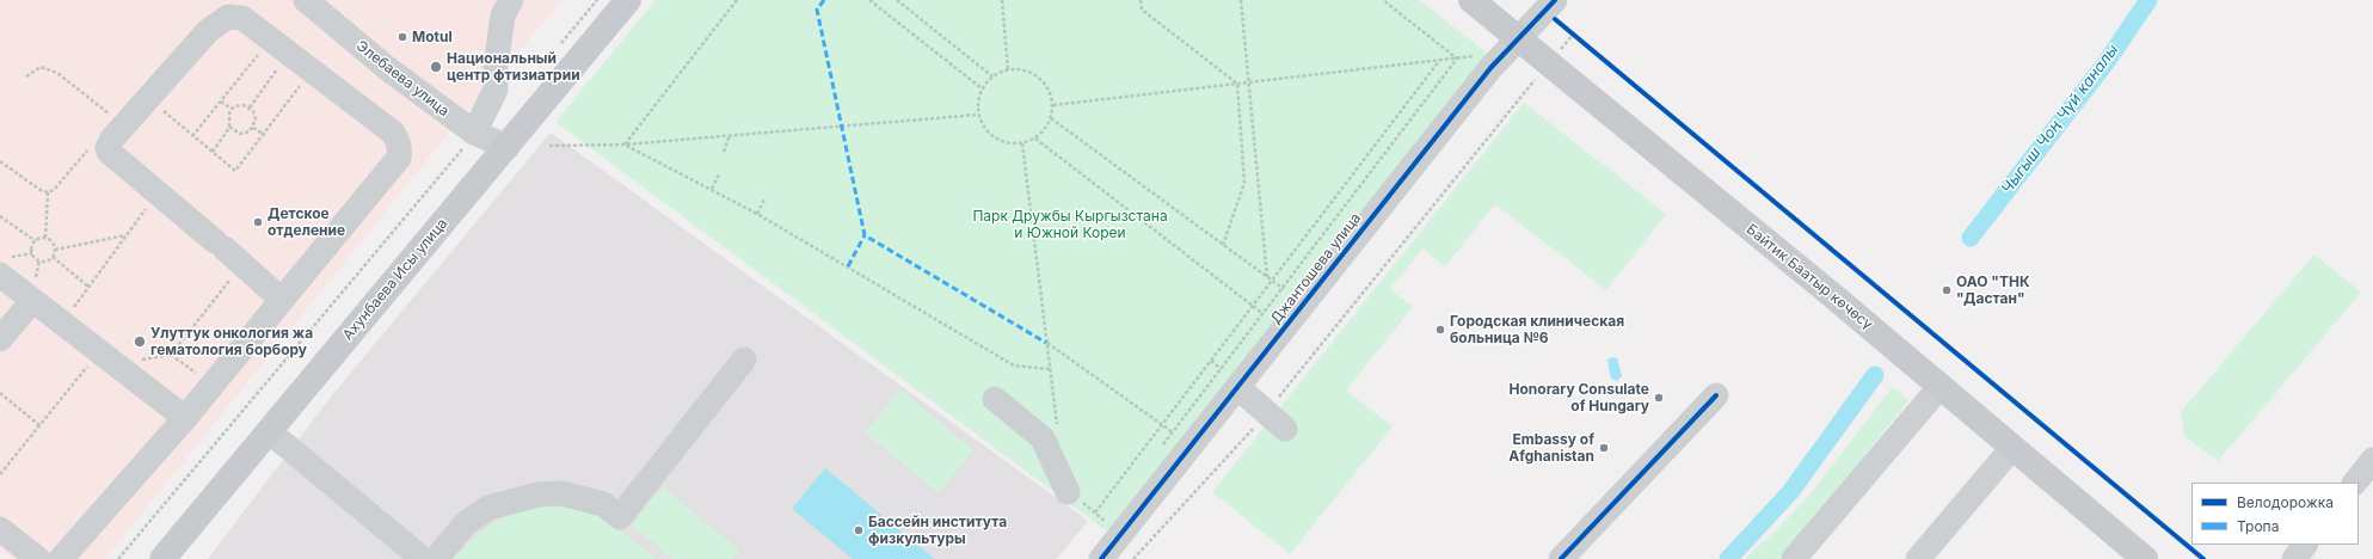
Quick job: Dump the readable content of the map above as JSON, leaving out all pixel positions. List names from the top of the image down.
{
  "streets": {
    "main road": ["Байтик Баатыр көчөсү", "Ахунбаева Исы улица"],
    "street": ["Элебаева улица", "Джантошева улица"]
  },
  "crossings": [
    ["Элебаева улица", "Ахунбаева Исы улица"],
    ["Джантошева улица", "Байтик Баатыр көчөсү"]
  ],
  "water": ["Чыгыш Чоң Чүй каналы"],
  "parks": ["Парк Дружбы Кыргызстана и Южной Кореи"],
  "places": [
    "Motul",
    "Национальный центр фтизиатрии",
    "Детское отделение",
    "ОАО \"ТНК \"Дастан\"",
    "Городская клиническая больница №6",
    "Улуттук онкология жа гематология борбору",
    "Honorary Consulate of Hungary",
    "Embassy of Afghanistan",
    "Бассейн института физкультуры"
  ],
  "legend": ["Велодорожка", "Тропа"]
}
